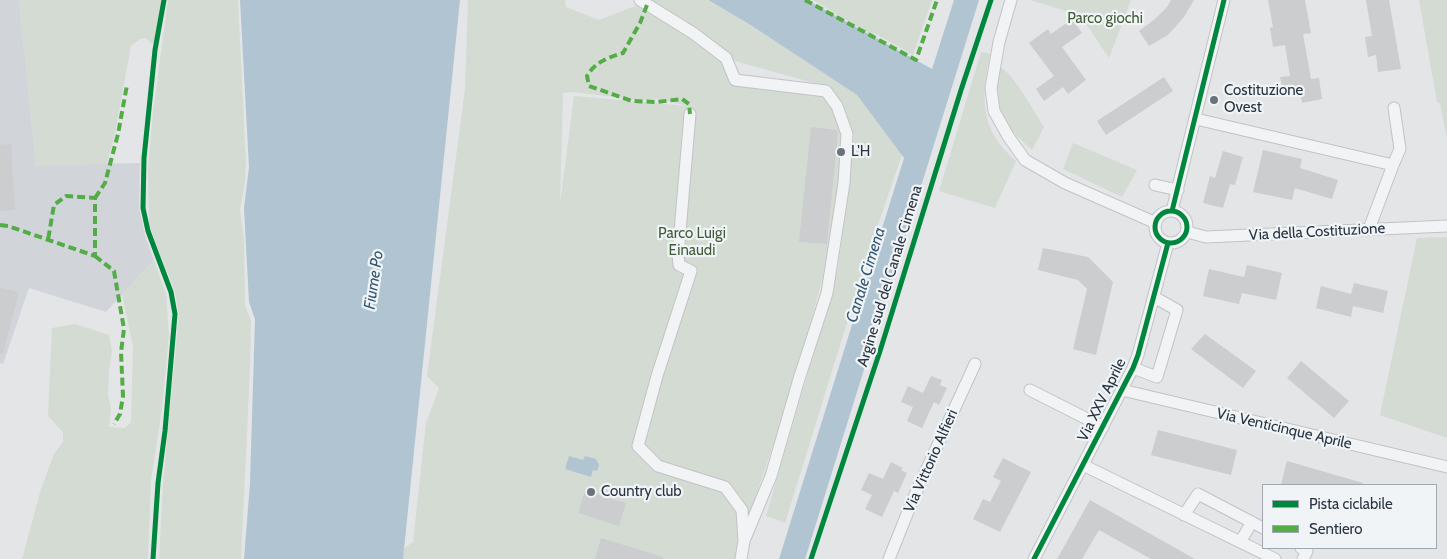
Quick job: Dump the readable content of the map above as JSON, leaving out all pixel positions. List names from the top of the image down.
{
  "streets": {
    "street": [
      "Via della Costituzione",
      "Via XXV Aprile",
      "Via Venticinque Aprile",
      "Via Vittorio Alfieri"
    ],
    "cycle path": ["Argine sud del Canale Cimena"]
  },
  "crossings": [
    ["Via della Costituzione", "Via XXV Aprile"],
    ["Via XXV Aprile", "Via Venticinque Aprile"]
  ],
  "water": ["Canale Cimena", "Fiume Po"],
  "parks": ["Parco giochi", "Parco Luigi Einaudi"],
  "places": ["Costituzione Ovest", "L'H", "Country club"],
  "legend": ["Pista ciclabile", "Sentiero"]
}
